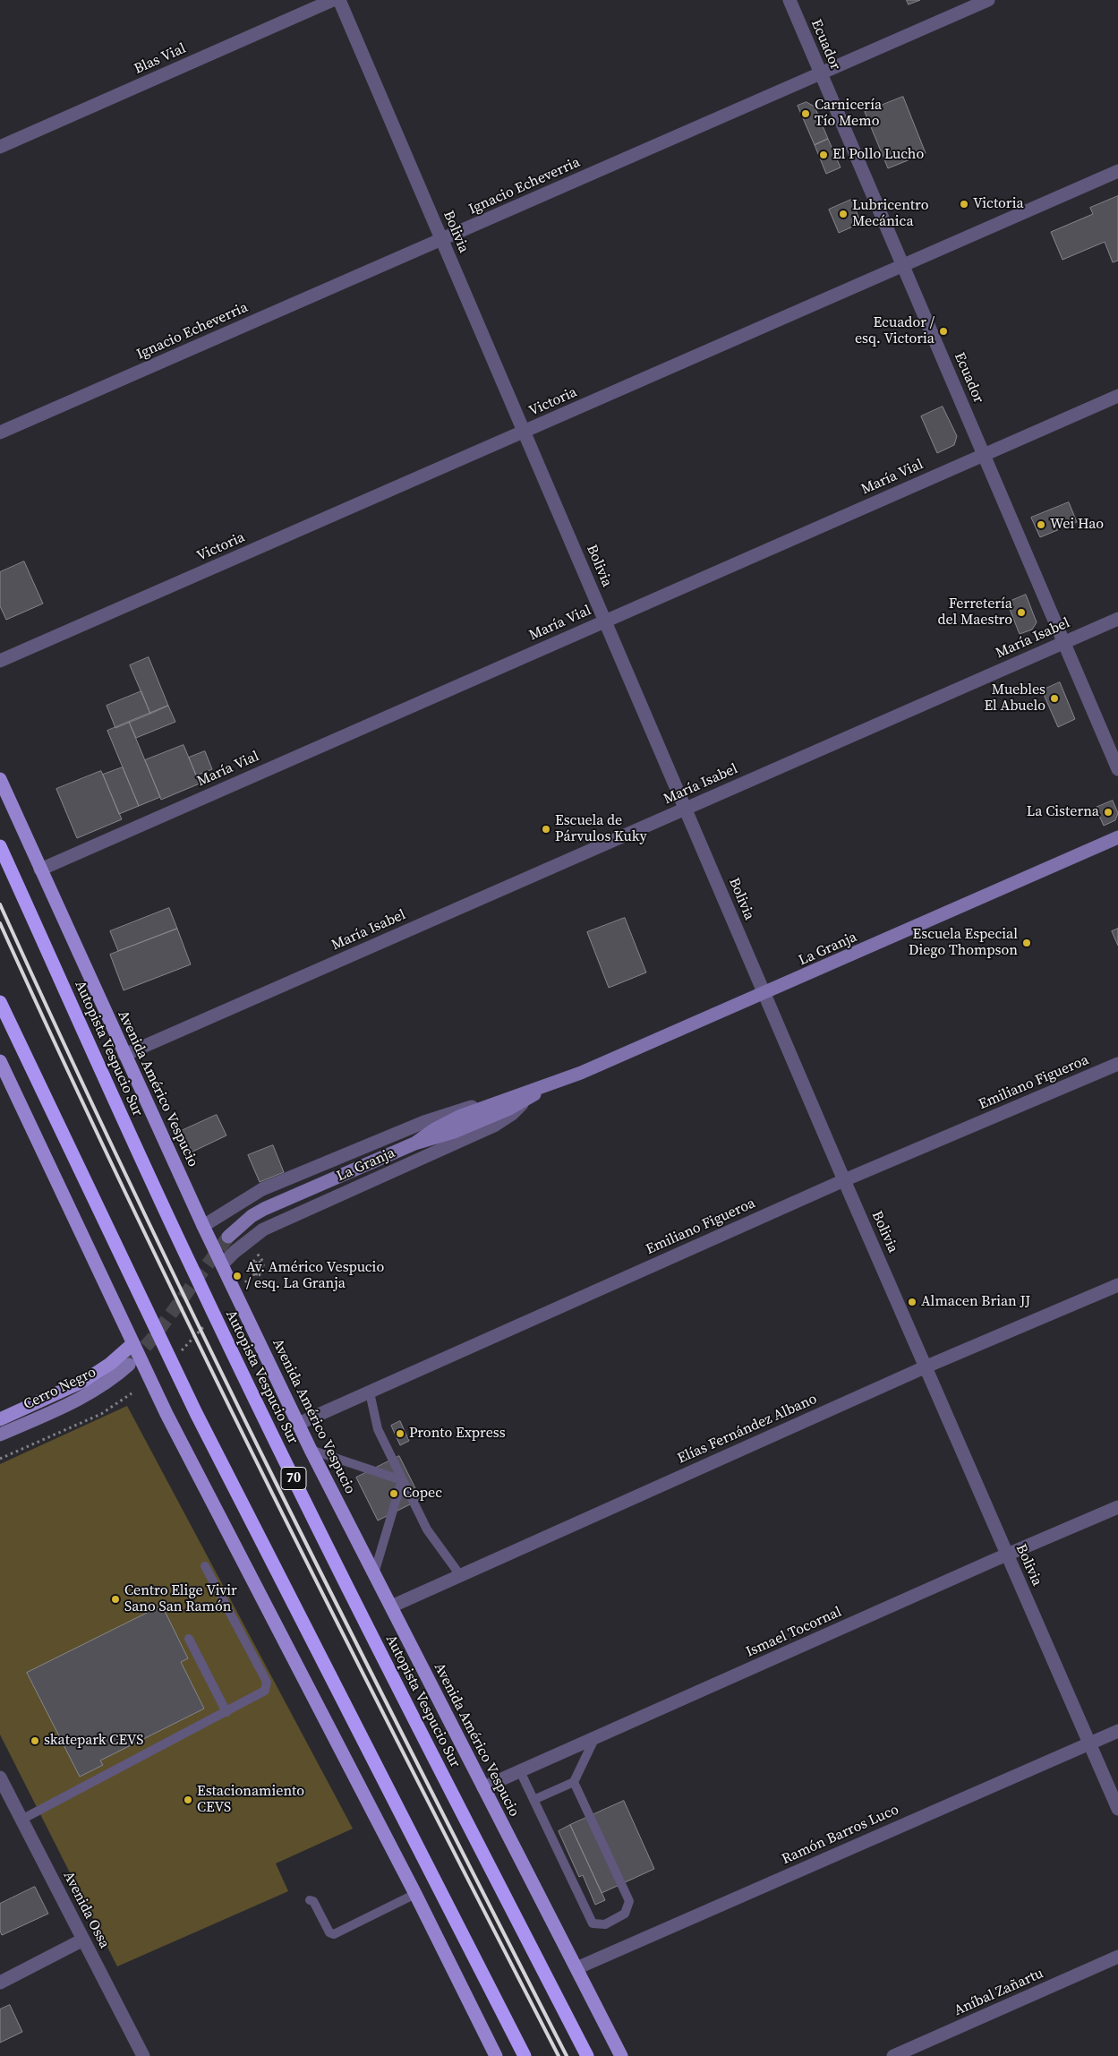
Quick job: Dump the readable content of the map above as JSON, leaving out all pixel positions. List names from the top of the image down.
{
  "streets": {
    "highway": ["Autopista Vespucio Sur", "70"],
    "main road": ["La Granja", "Avenida Américo Vespucio", "Cerro Negro"],
    "street": [
      "Ecuador",
      "Blas Vial",
      "Ignacio Echeverria",
      "Bolivia",
      "Victoria",
      "María Vial",
      "María Isabel",
      "Emiliano Figueroa",
      "Elías Fernández Albano",
      "Ismael Tocornal",
      "Ramón Barros Luco",
      "Avenida Ossa",
      "Aníbal Zañartu"
    ]
  },
  "crossings": [
    ["Ecuador", "Ignacio Echeverria"],
    ["Ecuador", "Victoria"],
    ["Ecuador", "María Vial"],
    ["Ecuador", "María Isabel"],
    ["Ignacio Echeverria", "Bolivia"],
    ["Bolivia", "Victoria"],
    ["Bolivia", "María Vial"],
    ["Bolivia", "María Isabel"],
    ["Bolivia", "La Granja"],
    ["Bolivia", "Emiliano Figueroa"],
    ["Bolivia", "Elías Fernández Albano"],
    ["Bolivia", "Ismael Tocornal"],
    ["Bolivia", "Ramón Barros Luco"],
    ["María Vial", "Avenida Américo Vespucio"],
    ["María Isabel", "Avenida Américo Vespucio"],
    ["La Granja", "Avenida Américo Vespucio"],
    ["Emiliano Figueroa", "Avenida Américo Vespucio"],
    ["Avenida Américo Vespucio", "Elías Fernández Albano"],
    ["Avenida Américo Vespucio", "Ismael Tocornal"],
    ["Avenida Américo Vespucio", "Ramón Barros Luco"]
  ],
  "places": [
    "Carnicería Tío Memo",
    "El Pollo Lucho",
    "Victoria",
    "Lubricentro Mecánica",
    "Ecuador / esq. Victoria",
    "Wei Hao",
    "Ferretería del Maestro",
    "Muebles El Abuelo",
    "La Cisterna",
    "Escuela de Párvulos Kuky",
    "Escuela Especial Diego Thompson",
    "Av. Américo Vespucio / esq. La Granja",
    "Almacen Brian JJ",
    "Pronto Express",
    "Copec",
    "Centro Elige Vivir Sano San Ramón",
    "skatepark CEVS",
    "Estacionamiento CEVS"
  ]
}
